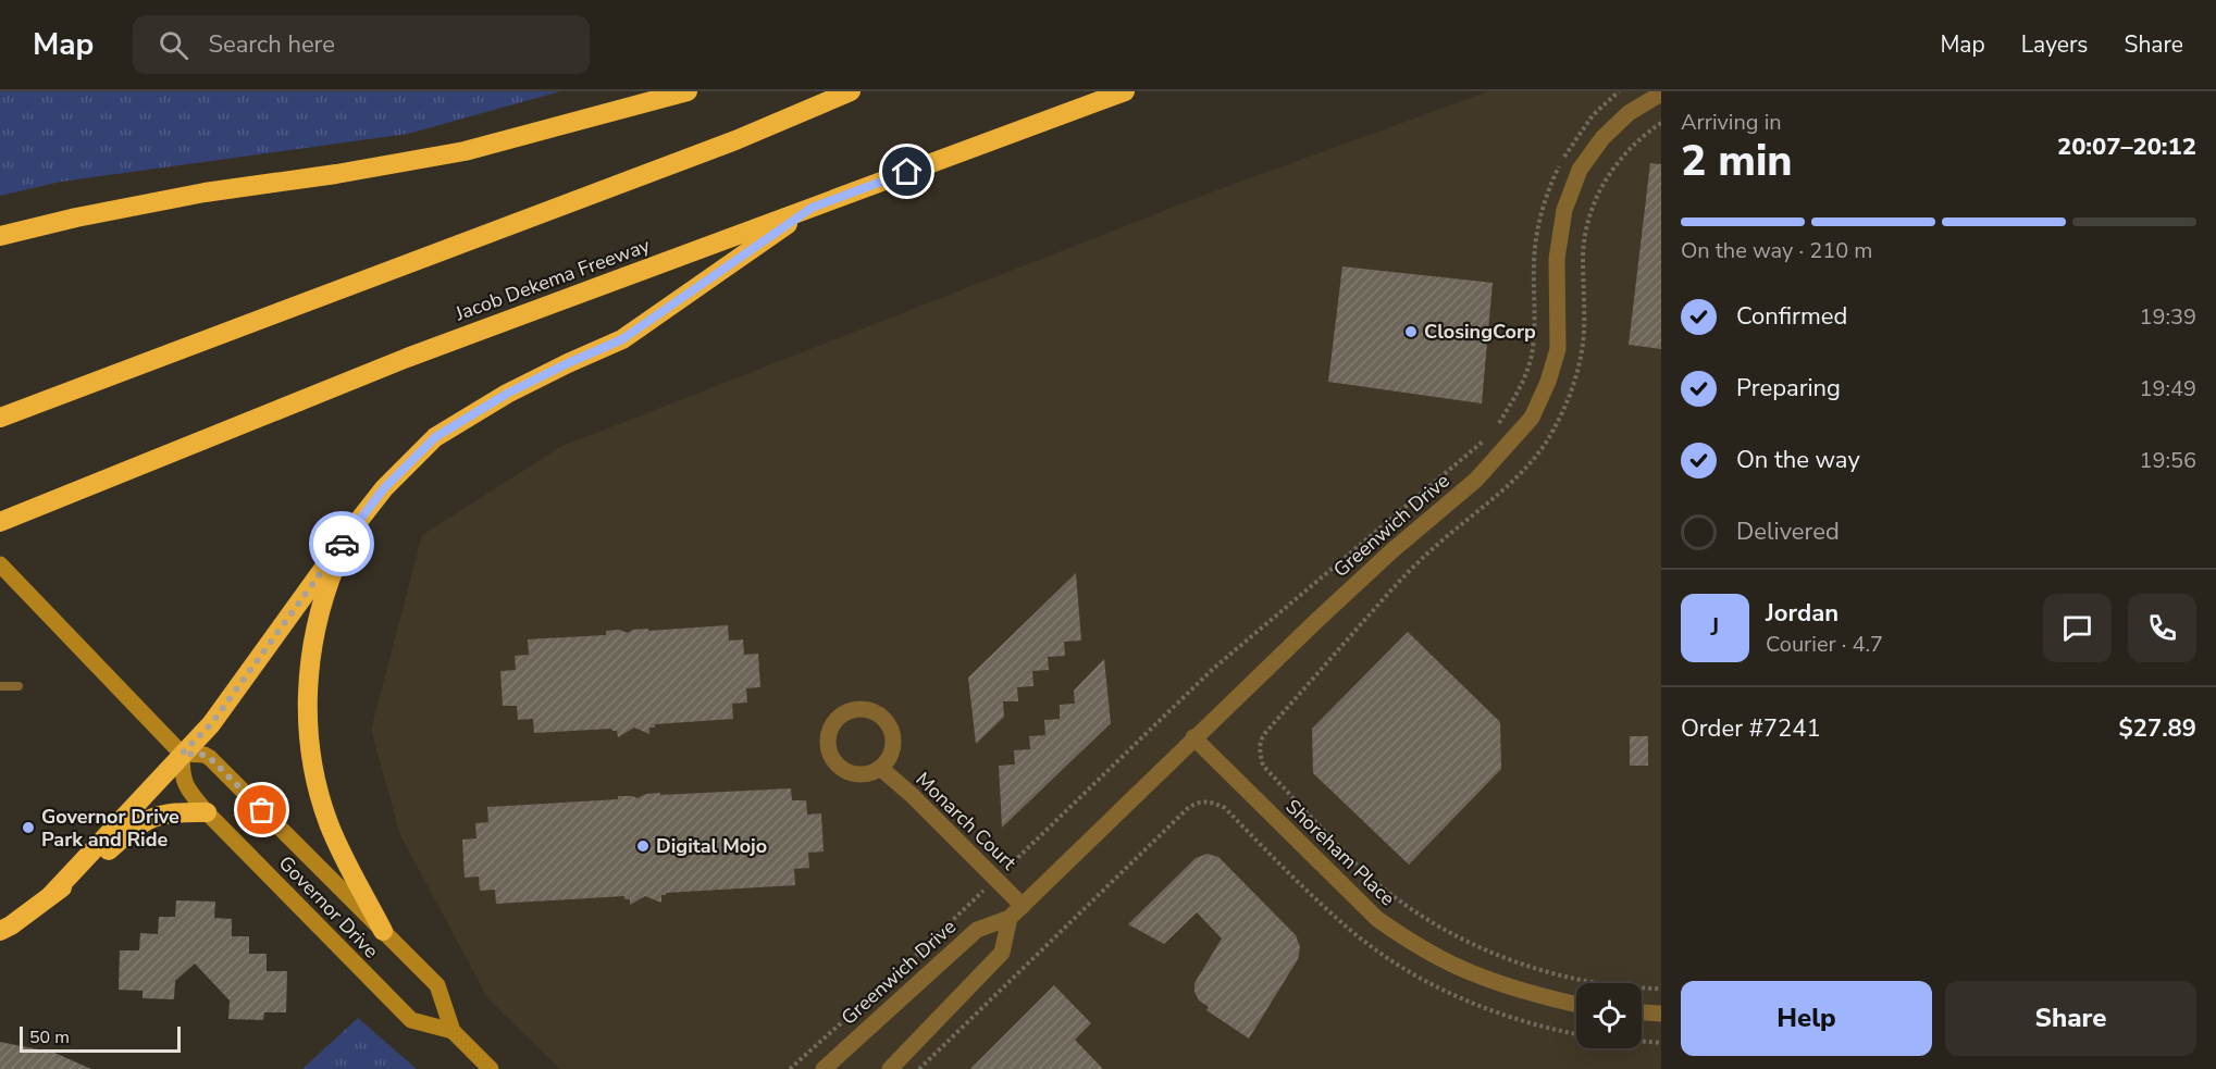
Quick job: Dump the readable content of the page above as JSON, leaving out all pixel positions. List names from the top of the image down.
{
  "streets": {
    "highway": ["Jacob Dekema Freeway"],
    "main road": ["Governor Drive"],
    "street": ["Greenwich Drive", "Monarch Court", "Shoreham Place"]
  },
  "crossings": [
    ["Greenwich Drive", "Monarch Court"],
    ["Greenwich Drive", "Shoreham Place"]
  ],
  "places": ["ClosingCorp", "Governor Drive Park and Ride", "Digital Mojo"],
  "scale_bar": "50 m",
  "page": {
    "header": "Map",
    "search": "Search here",
    "nav": ["Map", "Layers", "Share"],
    "heading": ["2 min", "Arriving in", "20:07–20:12"],
    "panel": [
      "Jordan",
      "Courier · 4.7",
      "Order #7241",
      "$27.89"
    ],
    "bar": "On the way · 210 m",
    "list": [
      ["Confirmed", "19:39"],
      ["Preparing", "19:49"],
      ["On the way", "19:56"],
      "Delivered"
    ],
    "round": "J",
    "buttons": ["Help", "Share"],
    "scale": "50 m"
  }
}
